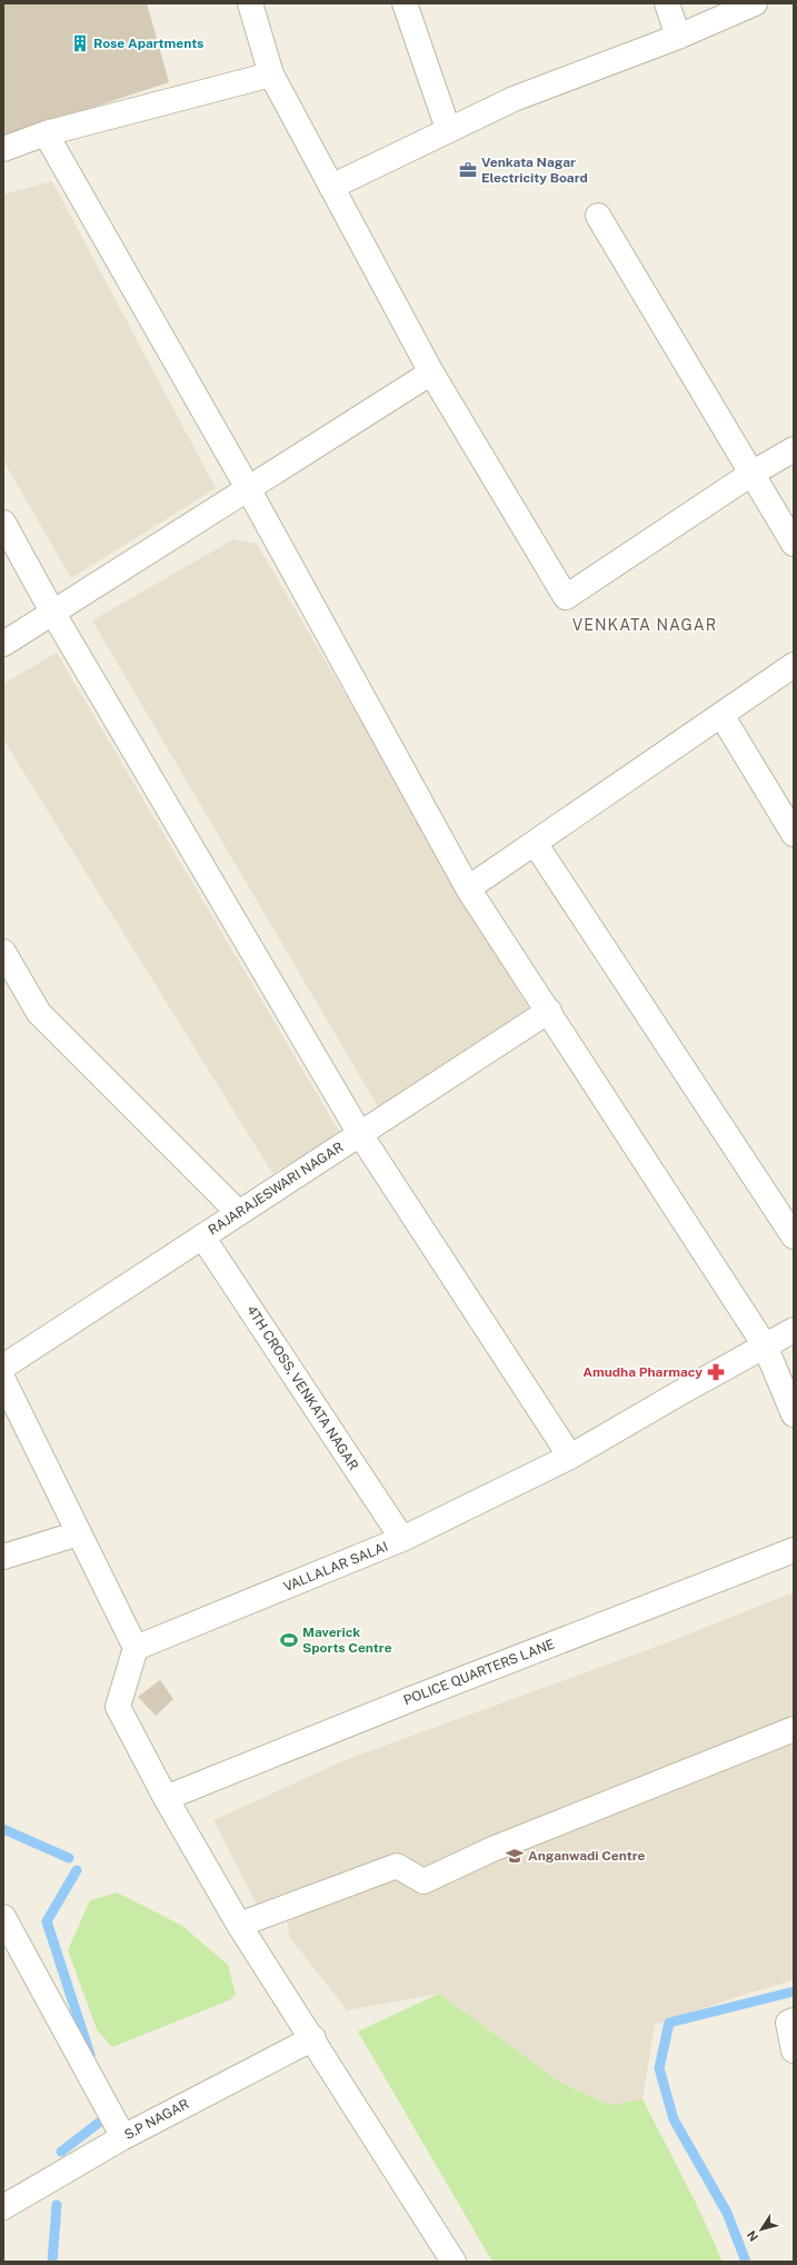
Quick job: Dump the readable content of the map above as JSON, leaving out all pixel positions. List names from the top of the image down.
{
  "streets": {
    "street": [
      "RAJARAJESWARI NAGAR",
      "4TH CROSS, VENKATA NAGAR",
      "VALLALAR SALAI",
      "POLICE QUARTERS LANE",
      "S.P NAGAR"
    ]
  },
  "crossings": [
    ["RAJARAJESWARI NAGAR", "4TH CROSS, VENKATA NAGAR"],
    ["4TH CROSS, VENKATA NAGAR", "VALLALAR SALAI"]
  ],
  "districts": ["VENKATA NAGAR"],
  "places": {
    "building": ["Rose Apartments"],
    "office": ["Venkata Nagar Electricity Board"],
    "pharmacy": ["Amudha Pharmacy"],
    "sports": ["Maverick Sports Centre"],
    "school or university": ["Anganwadi Centre"]
  },
  "north": "bottom left"
}
